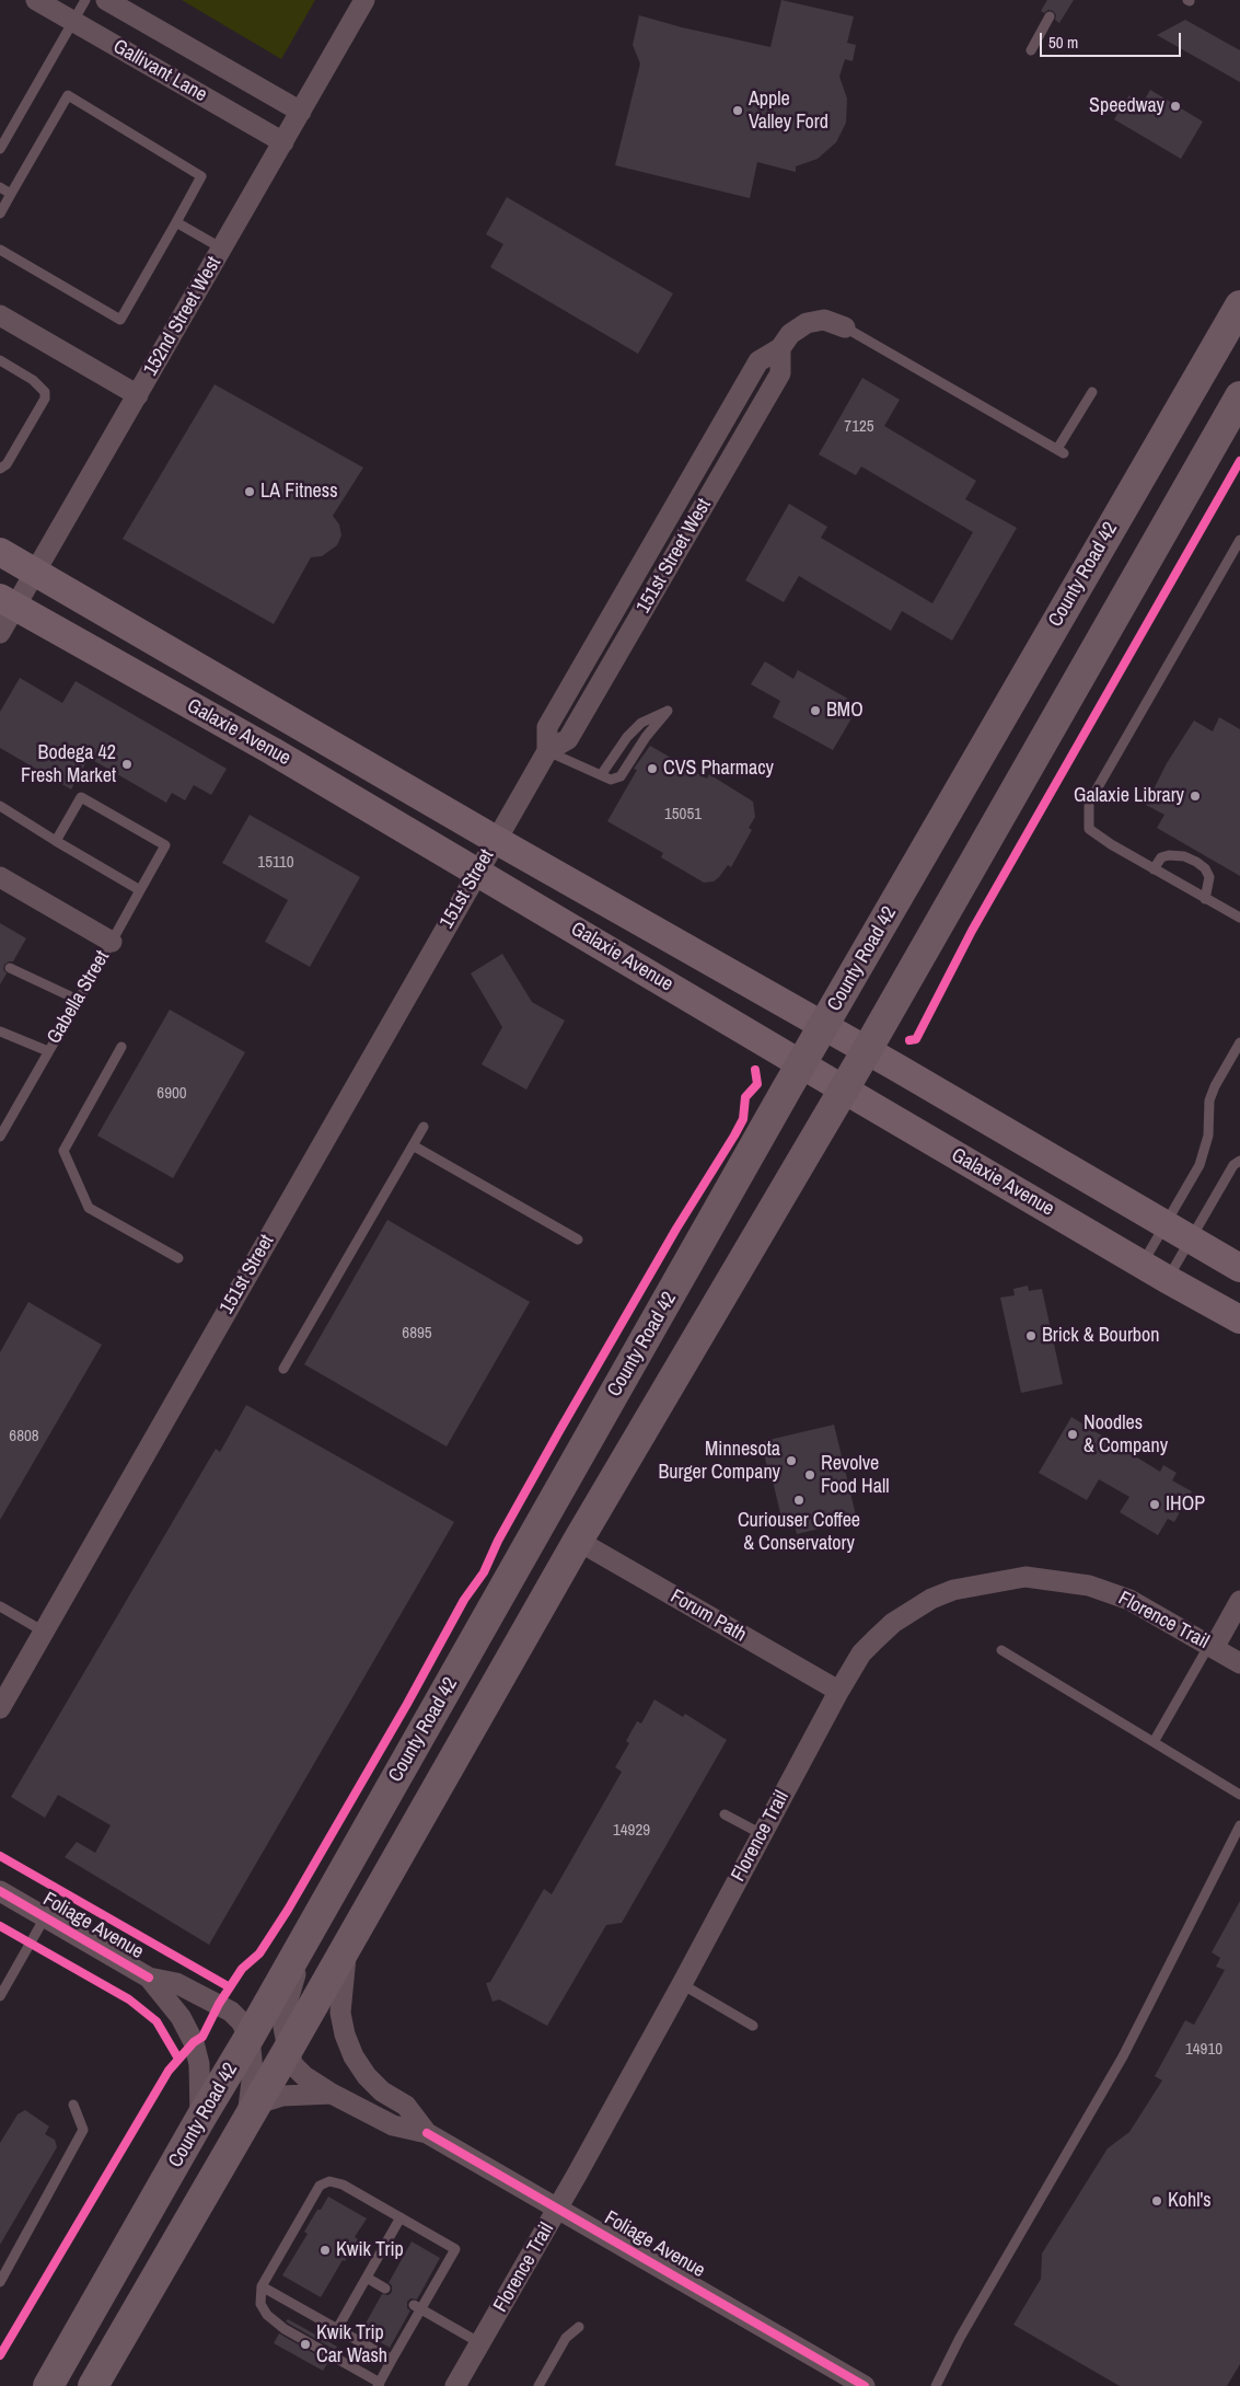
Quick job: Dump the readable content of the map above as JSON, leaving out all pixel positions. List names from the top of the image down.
{
  "streets": {
    "highway": ["County Road 42"],
    "street": [
      "Gallivant Lane",
      "152nd Street West",
      "151st Street West",
      "Galaxie Avenue",
      "151st Street",
      "Gabella Street",
      "Forum Path",
      "Florence Trail",
      "Foliage Avenue"
    ]
  },
  "crossings": [
    ["Gallivant Lane", "152nd Street West"],
    ["152nd Street West", "Galaxie Avenue"],
    ["151st Street West", "Galaxie Avenue"],
    ["151st Street West", "151st Street"],
    ["County Road 42", "Galaxie Avenue"],
    ["County Road 42", "Forum Path"],
    ["County Road 42", "Foliage Avenue"],
    ["Galaxie Avenue", "151st Street"],
    ["Forum Path", "Florence Trail"],
    ["Florence Trail", "Foliage Avenue"]
  ],
  "places": [
    "Speedway",
    "Apple Valley Ford",
    "LA Fitness",
    "BMO",
    "Bodega 42 Fresh Market",
    "CVS Pharmacy",
    "Galaxie Library",
    "Brick & Bourbon",
    "Noodles & Company",
    "Minnesota Burger Company",
    "Revolve Food Hall",
    "Curiouser Coffee & Conservatory",
    "IHOP",
    "Kohl's",
    "Kwik Trip",
    "Kwik Trip Car Wash"
  ],
  "house_numbers": [
    "7125",
    "15051",
    "15110",
    "6900",
    "6895",
    "6808",
    "14929",
    "14910"
  ],
  "scale_bar": "50 m"
}
